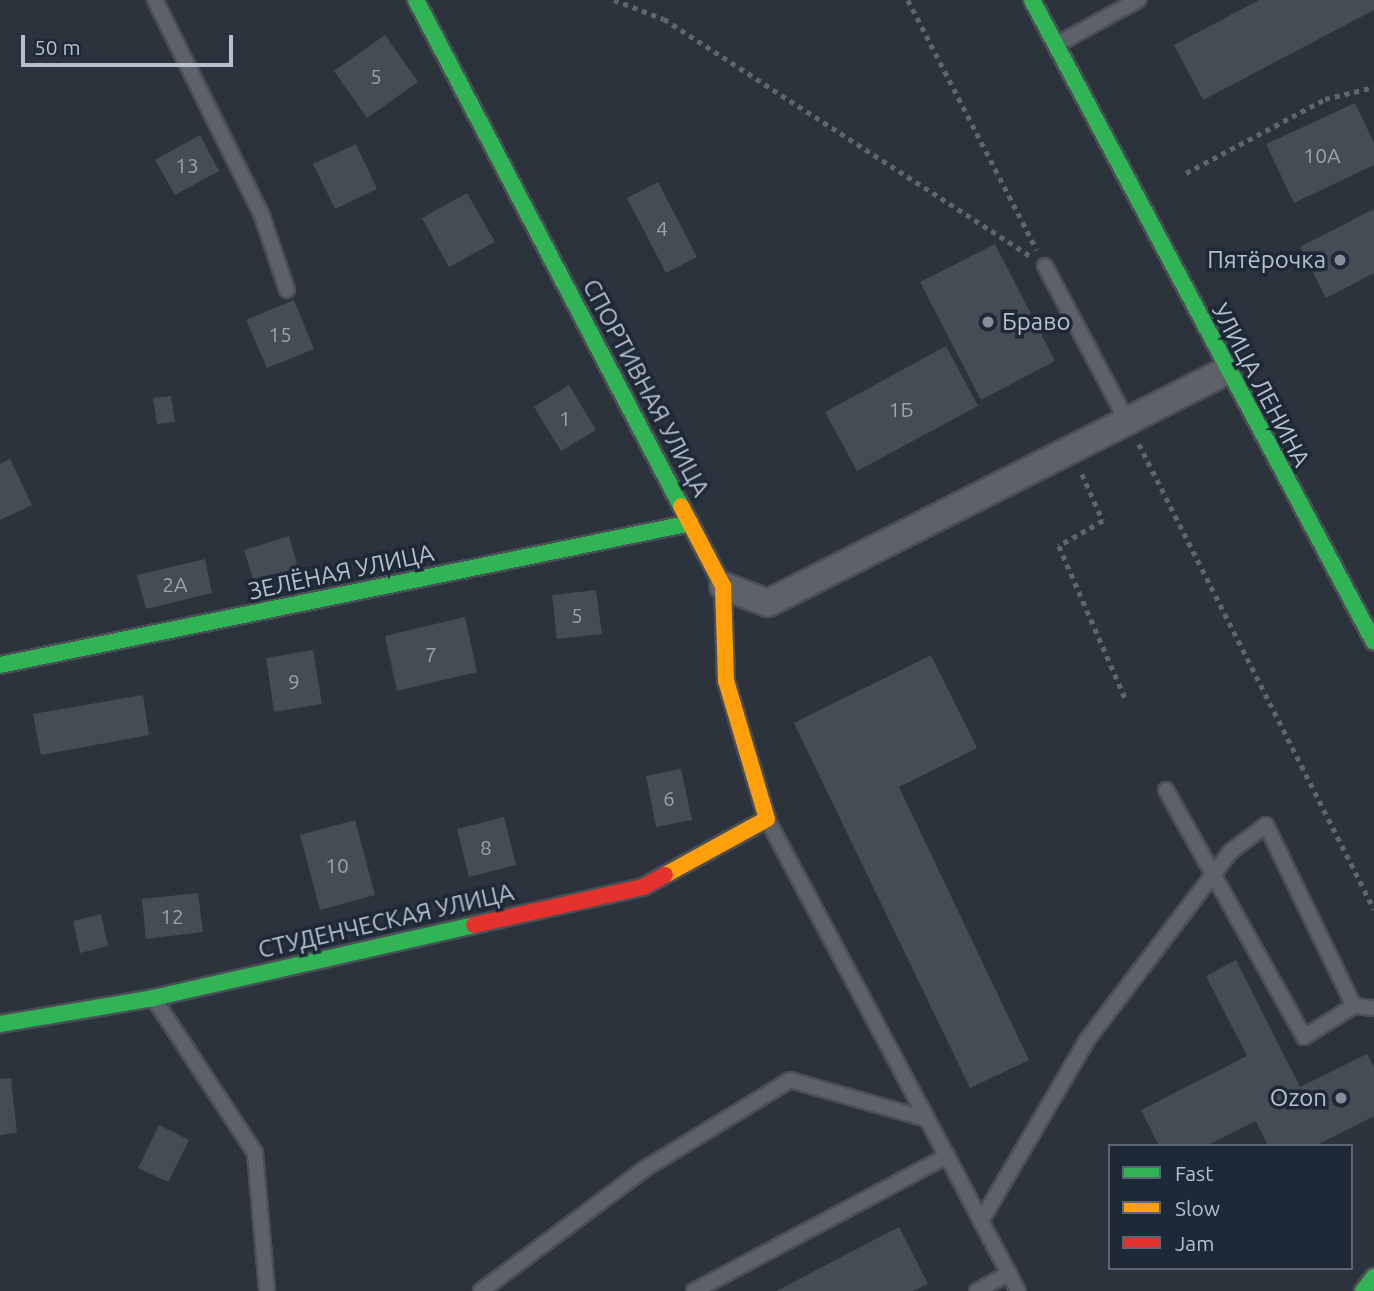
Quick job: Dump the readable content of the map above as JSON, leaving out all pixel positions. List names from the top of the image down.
{
  "streets": {
    "street": [
      "УЛИЦА ЛЕНИНА",
      "СПОРТИВНАЯ УЛИЦА",
      "ЗЕЛЁНАЯ УЛИЦА",
      "СТУДЕНЧЕСКАЯ УЛИЦА"
    ]
  },
  "crossings": [
    ["СПОРТИВНАЯ УЛИЦА", "ЗЕЛЁНАЯ УЛИЦА"],
    ["СПОРТИВНАЯ УЛИЦА", "СТУДЕНЧЕСКАЯ УЛИЦА"]
  ],
  "places": ["Пятёрочка", "Браво", "Ozon"],
  "house_numbers": [
    "5",
    "10А",
    "13",
    "4",
    "15",
    "1Б",
    "1",
    "2А",
    "5",
    "7",
    "9",
    "6",
    "8",
    "10",
    "12"
  ],
  "legend": ["Fast", "Slow", "Jam"],
  "scale_bar": "50 m"
}
